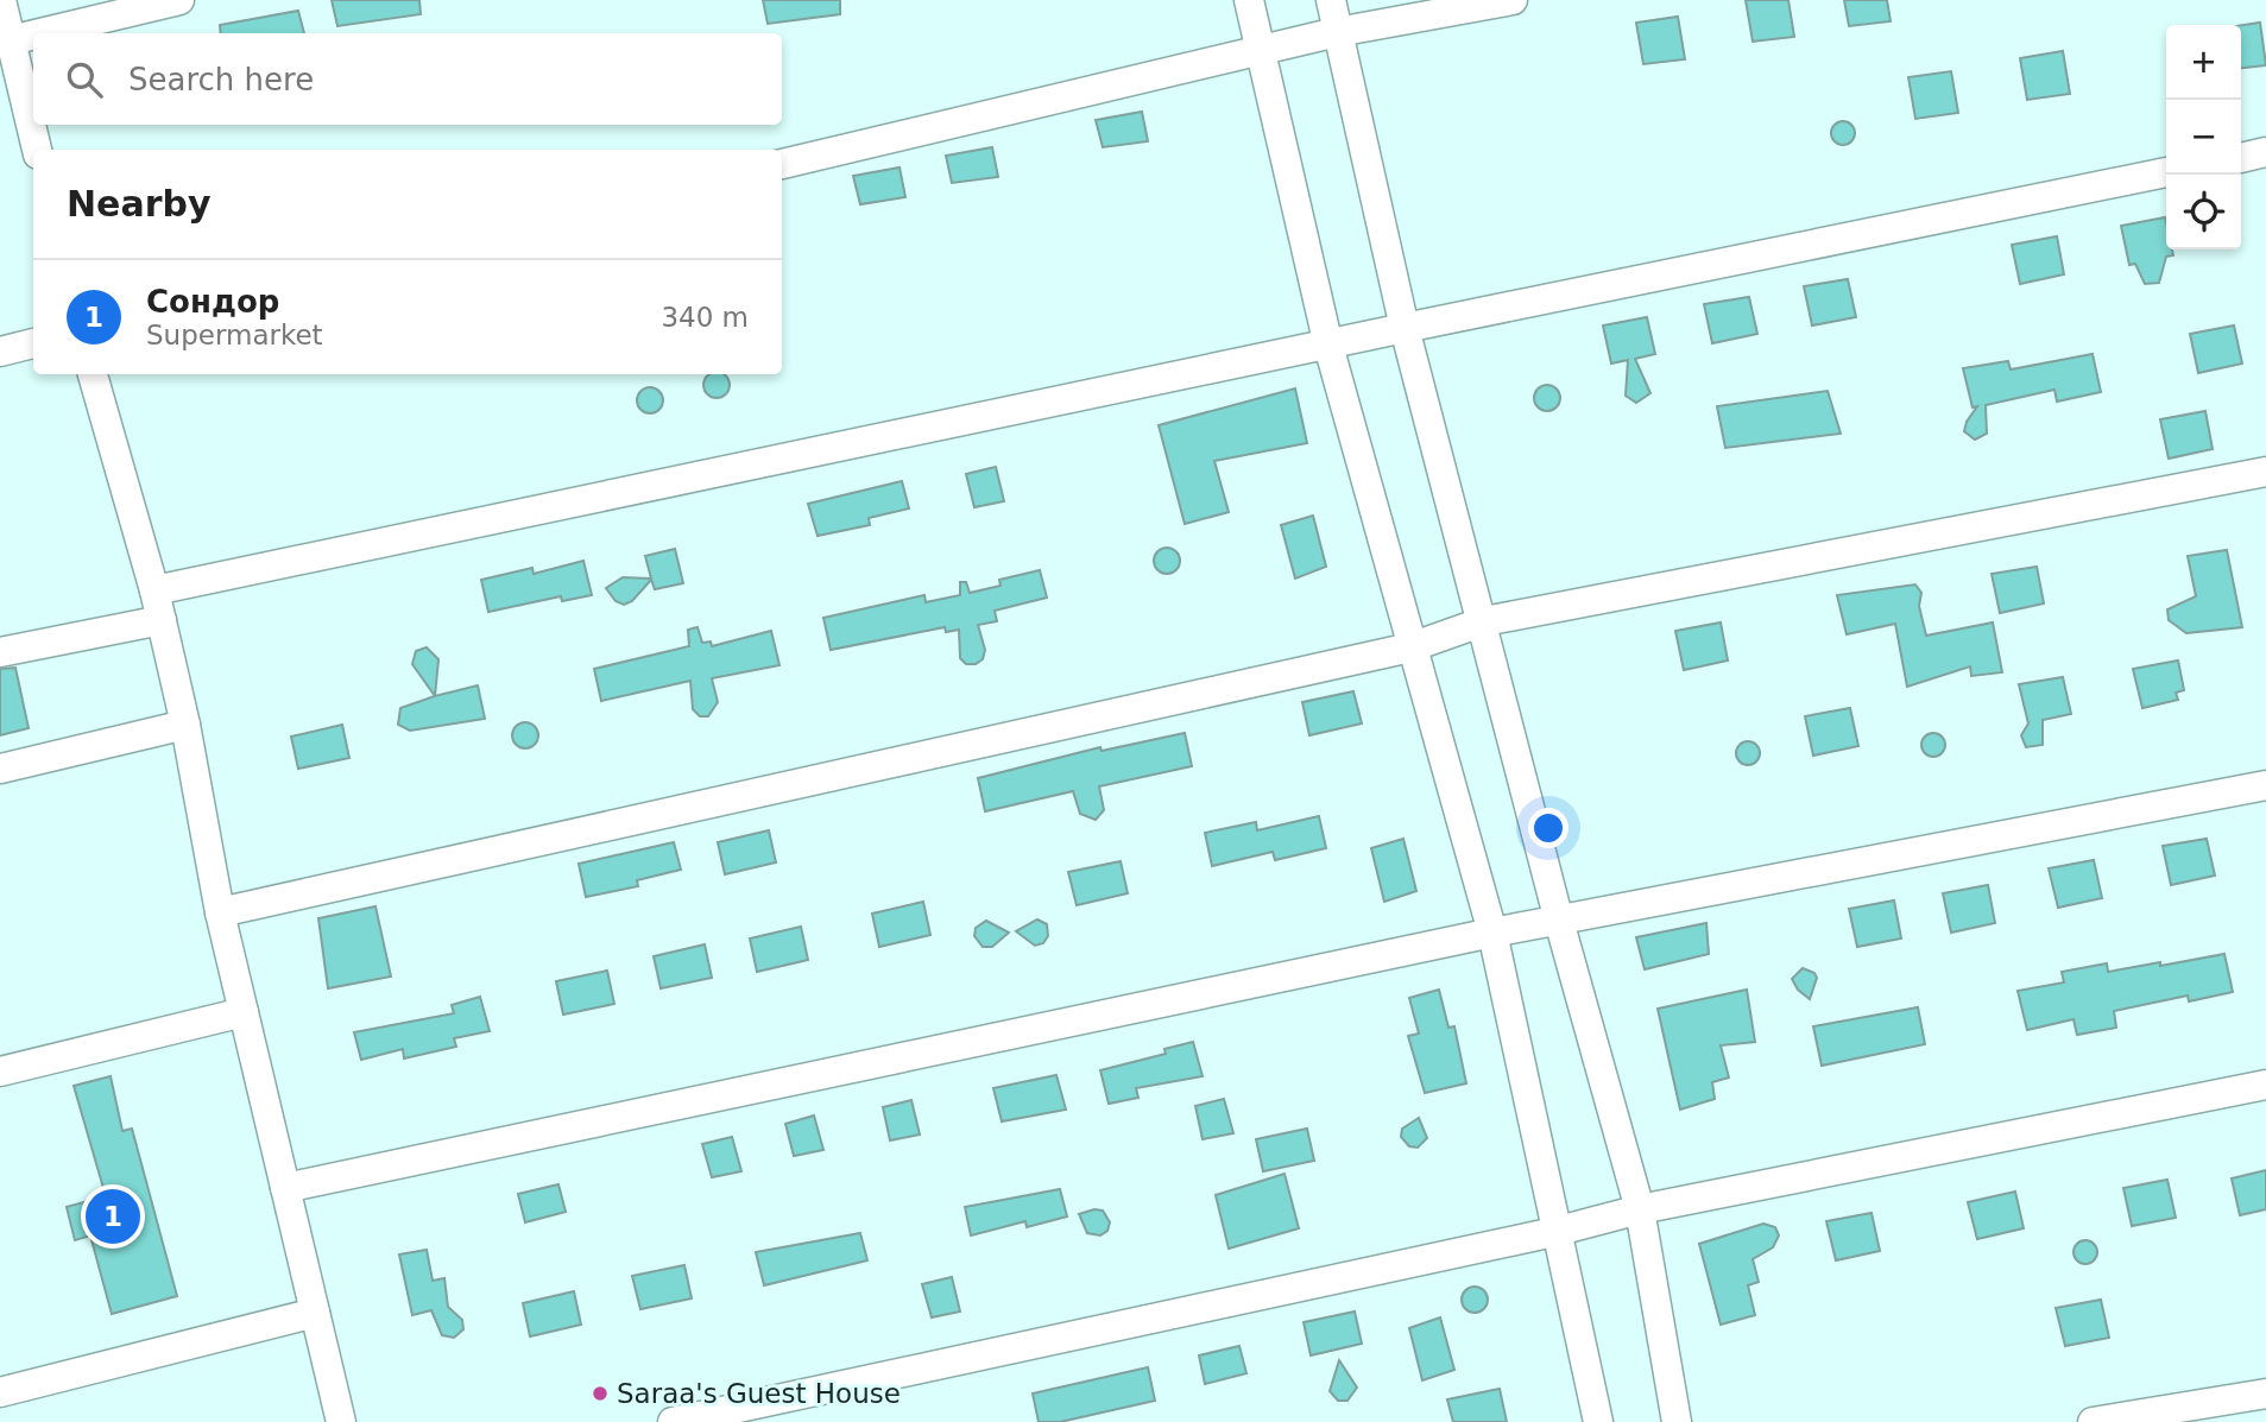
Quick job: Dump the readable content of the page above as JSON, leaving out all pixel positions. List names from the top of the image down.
{
  "places": ["Saraa's Guest House"],
  "page": {
    "map_buttons": ["+", "−"],
    "search": "Search here",
    "heading": "Nearby",
    "list": [
      {
        "mark": "1",
        "name": "Сондор",
        "note": "Supermarket",
        "value": "340 m"
      }
    ],
    "pins": "1"
  }
}
